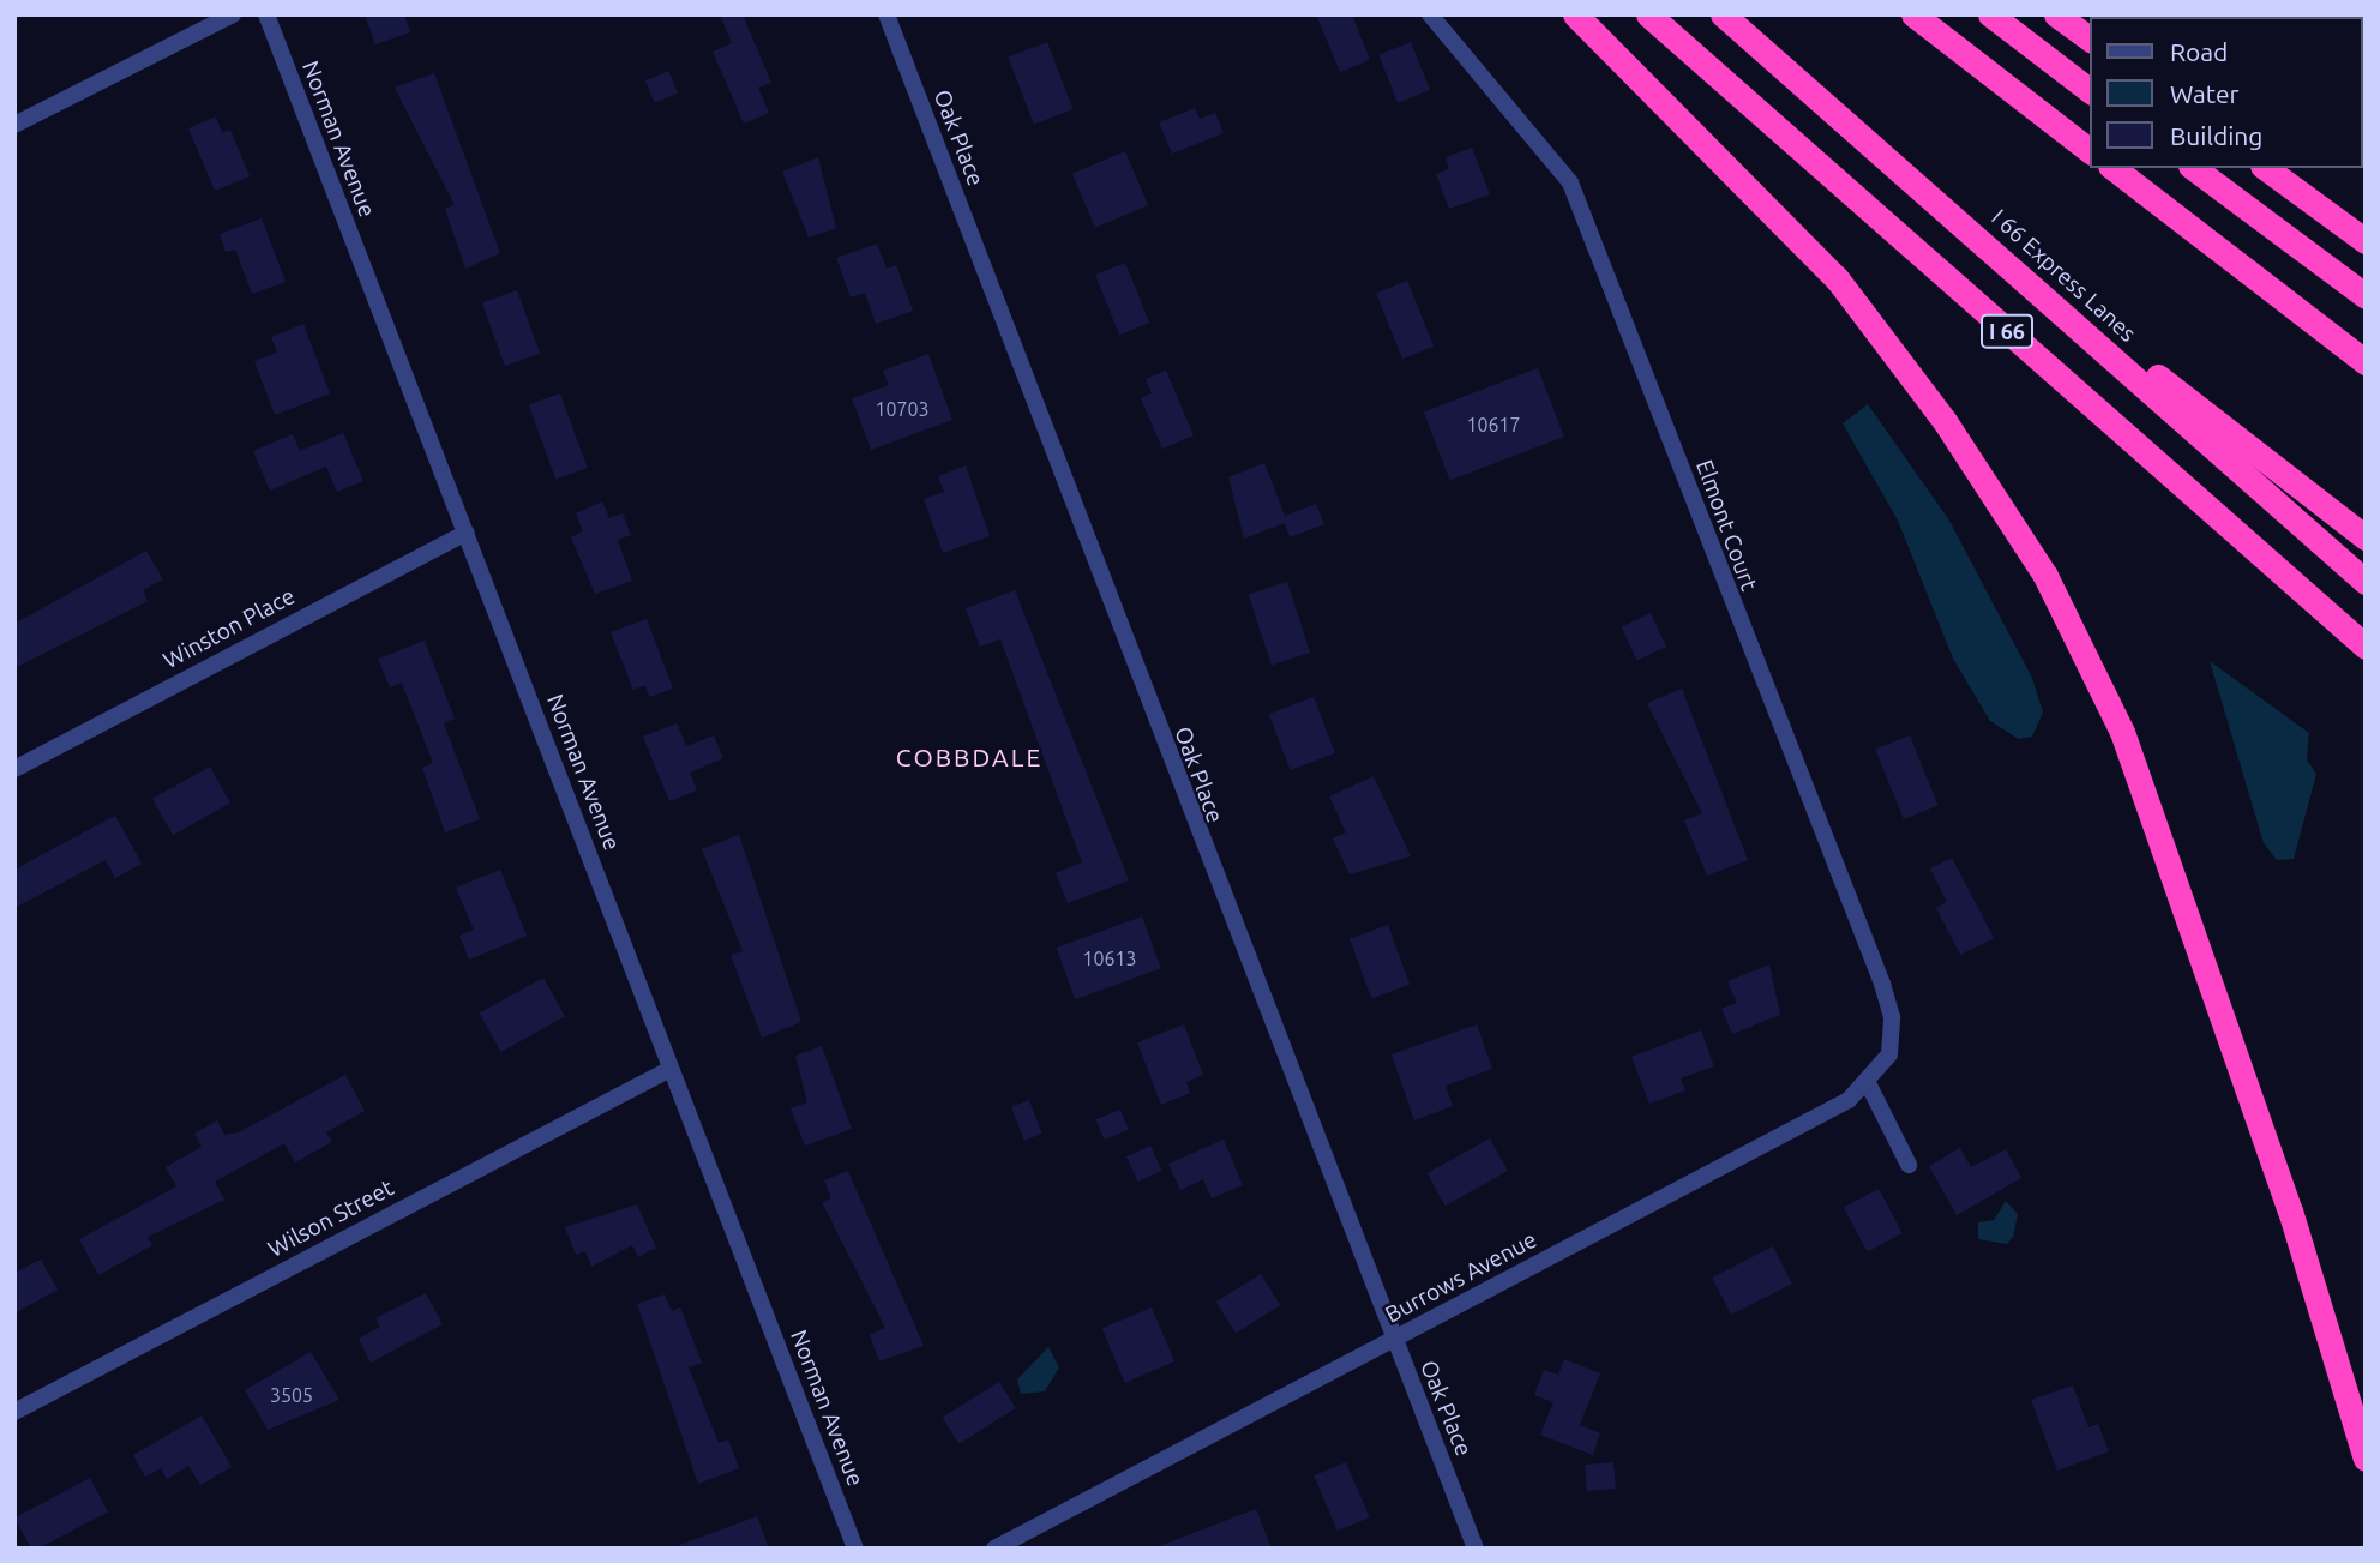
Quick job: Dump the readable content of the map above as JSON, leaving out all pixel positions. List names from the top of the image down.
{
  "streets": {
    "highway": ["I 66 Express Lanes", "I 66"],
    "street": [
      "Oak Place",
      "Norman Avenue",
      "Elmont Court",
      "Winston Place",
      "Wilson Street",
      "Burrows Avenue"
    ]
  },
  "crossings": [
    ["Oak Place", "Burrows Avenue"],
    ["Norman Avenue", "Winston Place"],
    ["Norman Avenue", "Wilson Street"],
    ["Elmont Court", "Burrows Avenue"]
  ],
  "districts": ["COBBDALE"],
  "house_numbers": [
    "10703",
    "10617",
    "10613",
    "3505"
  ],
  "legend": ["Road", "Water", "Building"]
}
